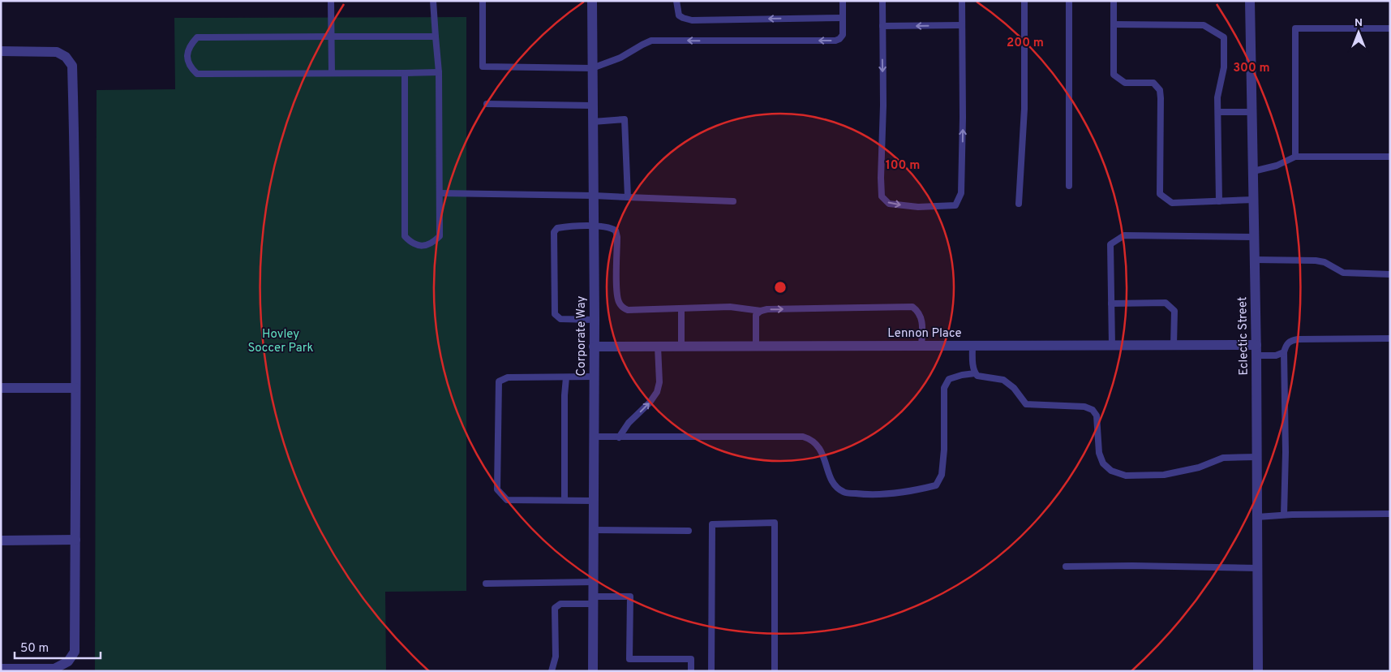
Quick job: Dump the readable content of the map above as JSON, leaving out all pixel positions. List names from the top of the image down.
{
  "streets": {
    "street": ["Lennon Place", "Corporate Way", "Eclectic Street"]
  },
  "crossings": [
    ["Lennon Place", "Corporate Way"],
    ["Lennon Place", "Eclectic Street"]
  ],
  "parks": ["Hovley Soccer Park"],
  "scale_bar": "50 m",
  "north": "top",
  "rings": ["200 m", "300 m", "100 m"]
}
